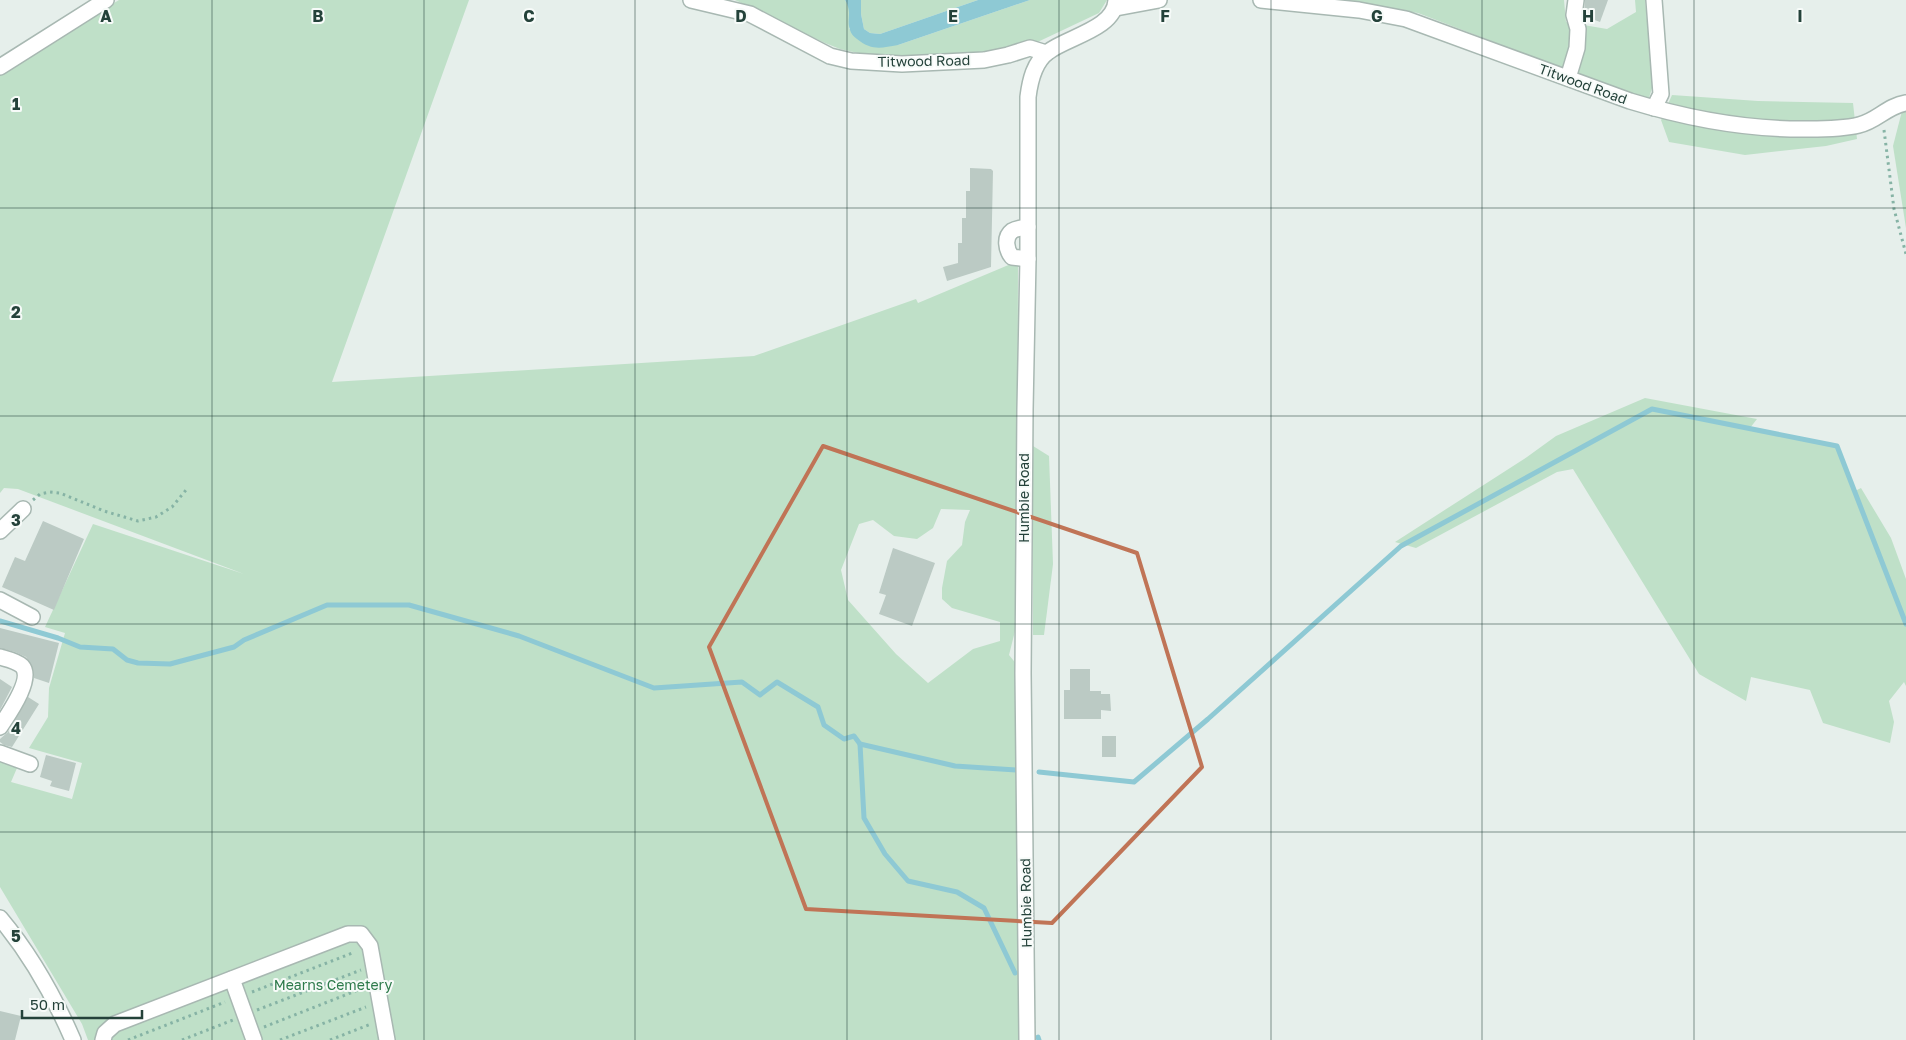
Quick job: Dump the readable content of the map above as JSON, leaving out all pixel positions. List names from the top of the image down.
{
  "streets": {
    "street": ["Titwood Road", "Humbie Road"]
  },
  "crossings": [
    ["Titwood Road", "Humbie Road"]
  ],
  "parks": ["Mearns Cemetery"],
  "scale_bar": "50 m",
  "grid": {
    "columns": [
      "A",
      "B",
      "C",
      "D",
      "E",
      "F",
      "G",
      "H",
      "I"
    ],
    "rows": [
      "1",
      "2",
      "3",
      "4",
      "5"
    ]
  }
}
